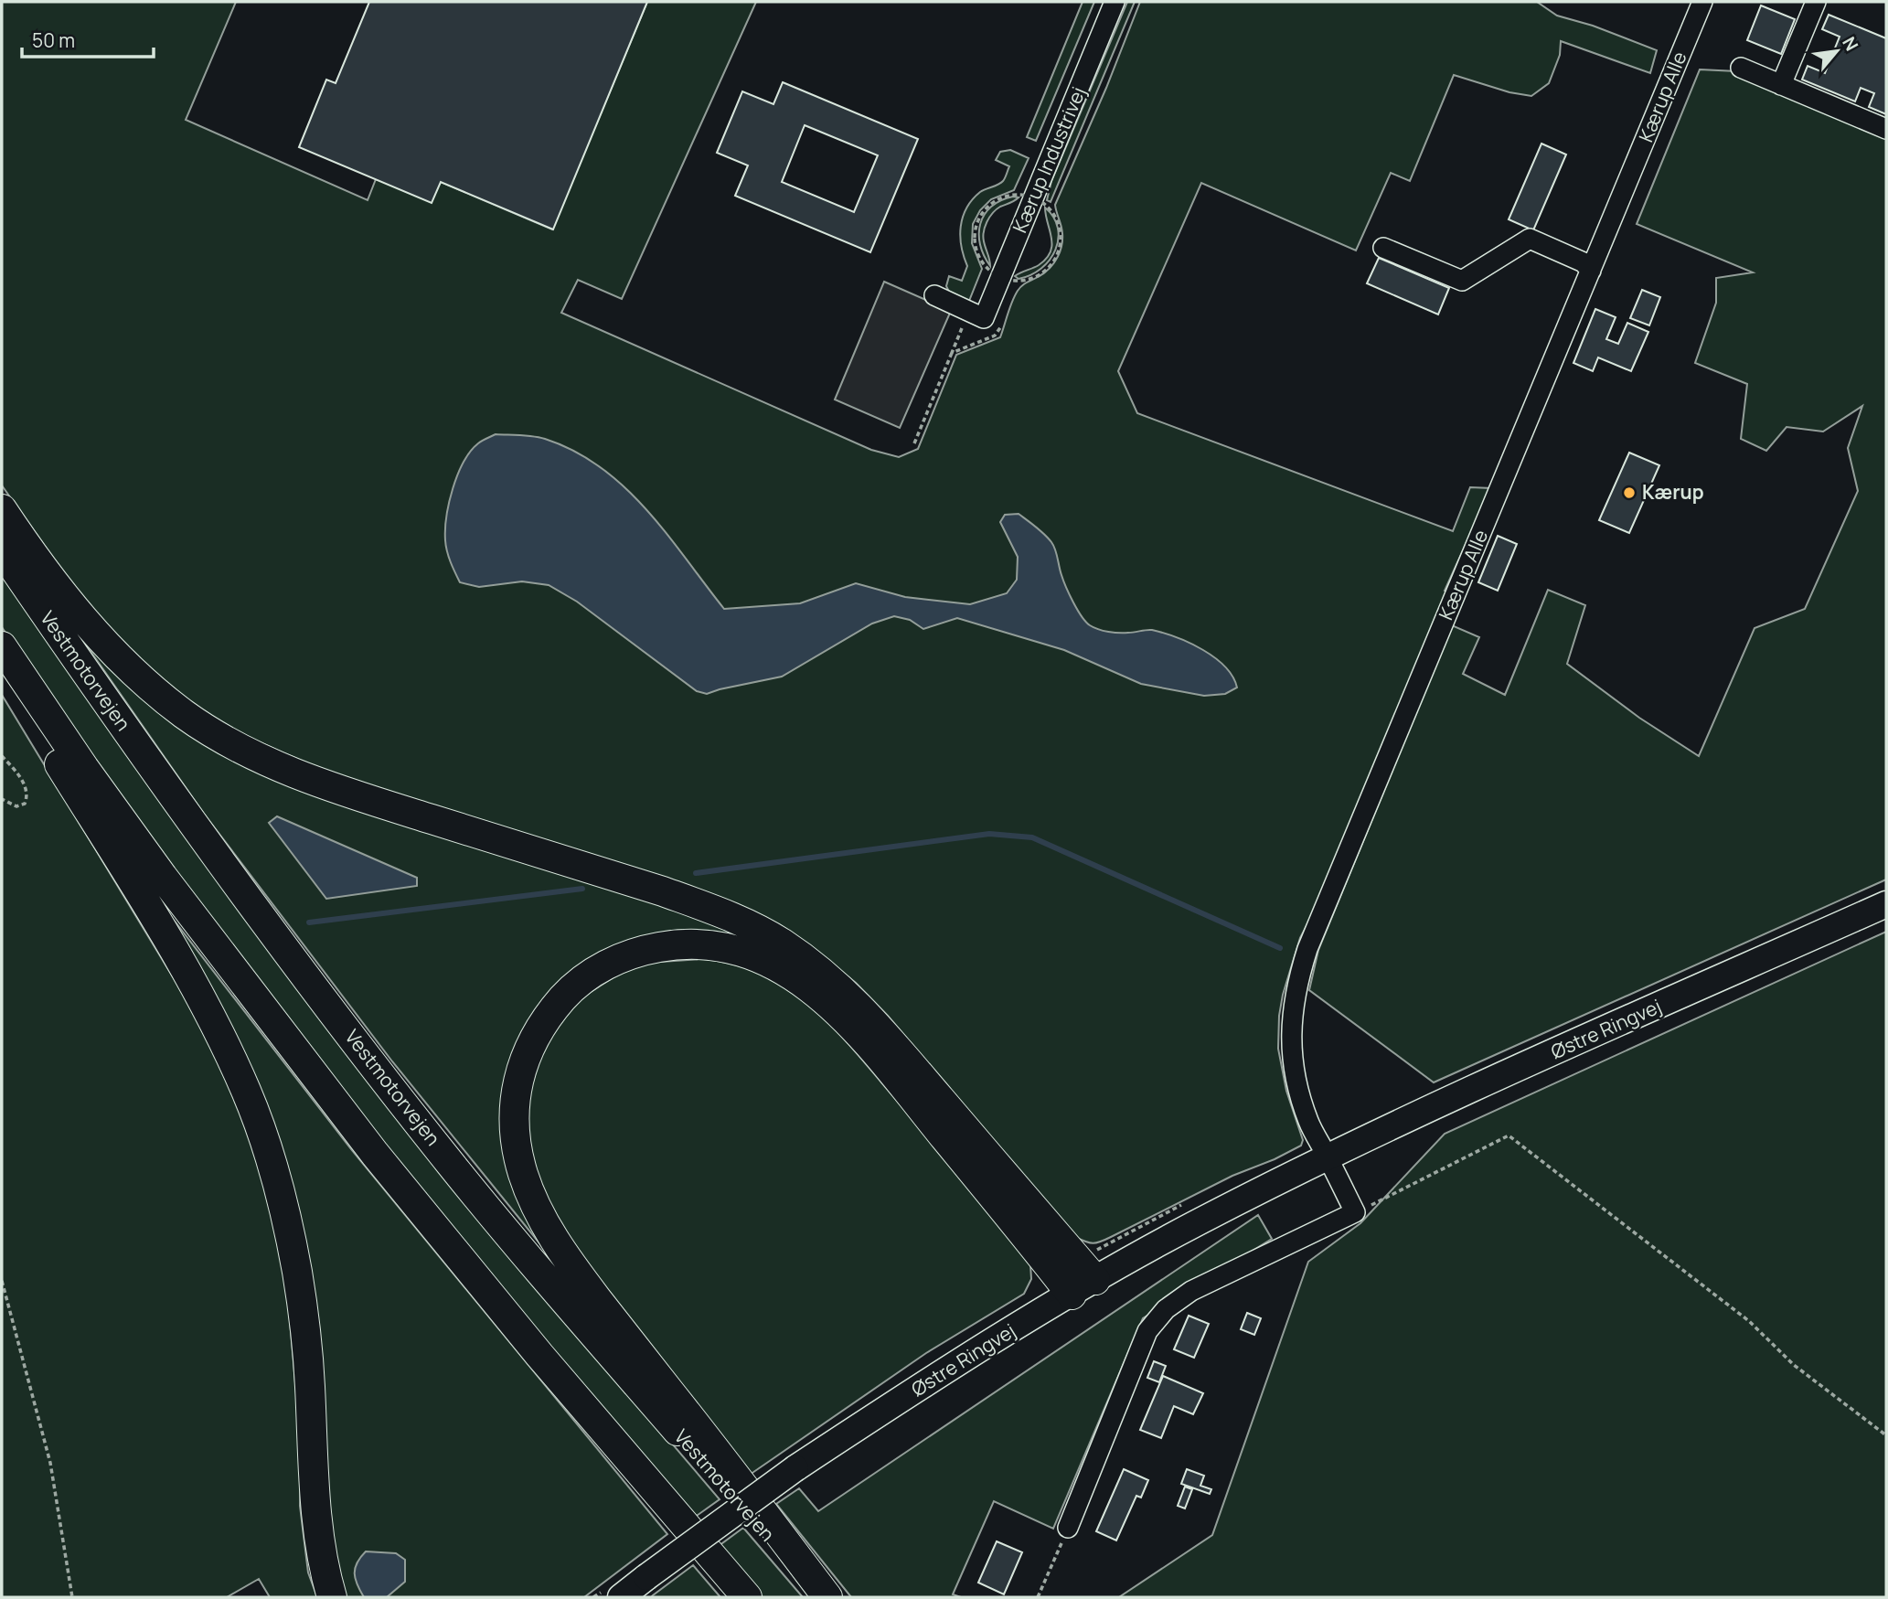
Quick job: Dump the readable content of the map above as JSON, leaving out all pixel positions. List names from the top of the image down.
{
  "streets": {
    "highway": ["Vestmotorvejen"],
    "main road": ["Østre Ringvej"],
    "street": ["Kærup Alle", "Kærup Industrivej"]
  },
  "crossings": [
    ["Kærup Alle", "Østre Ringvej"]
  ],
  "places": ["Kærup"],
  "scale_bar": "50 m",
  "north": "top right"
}
